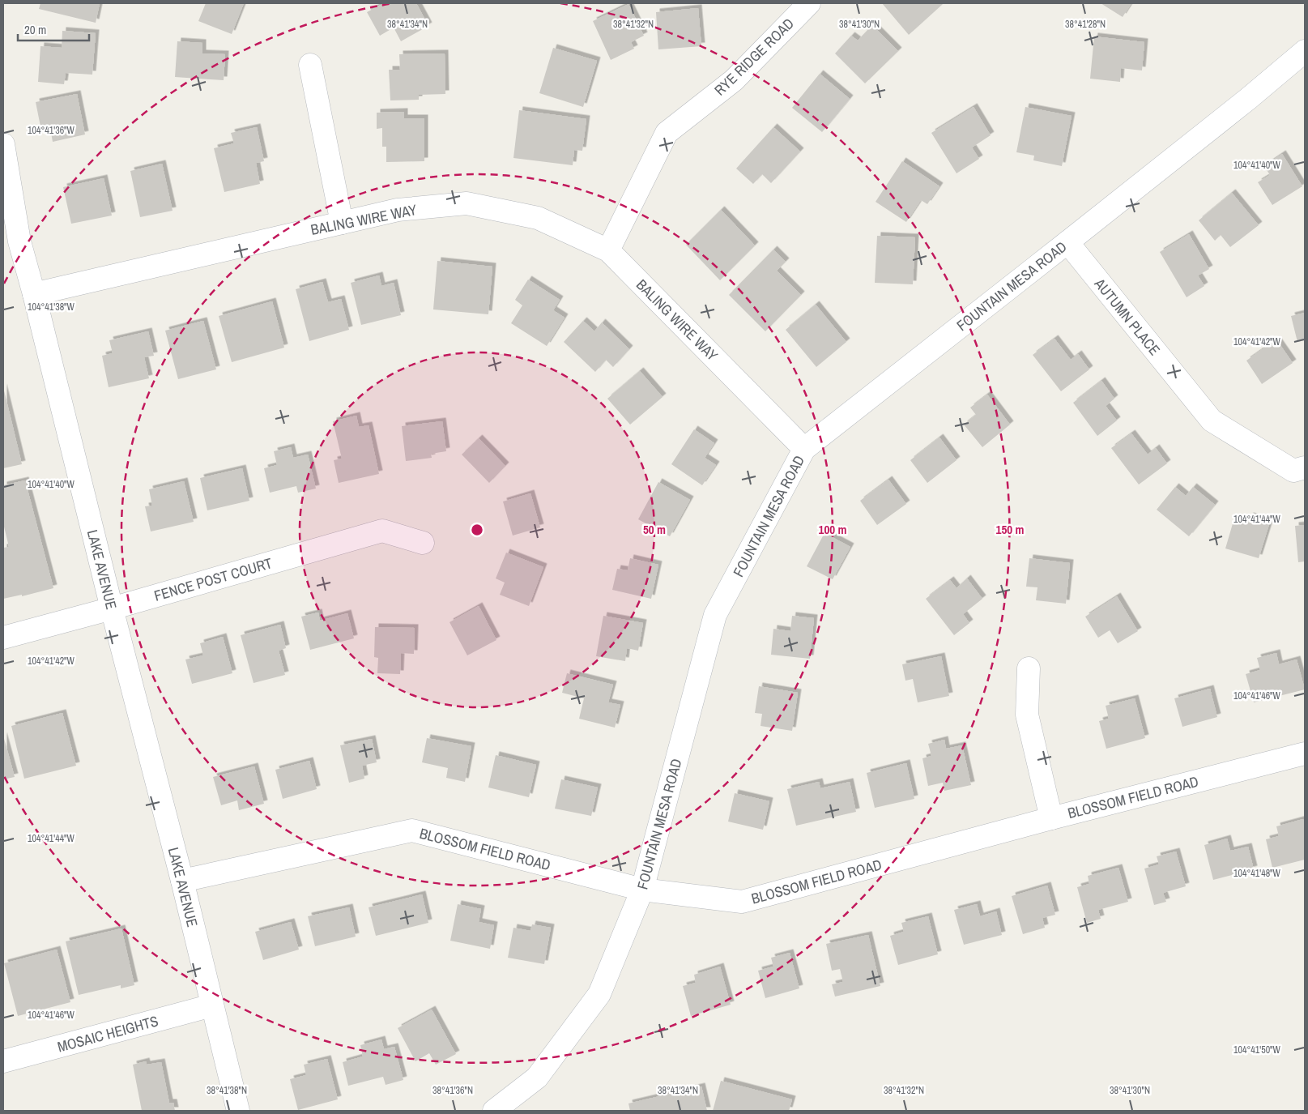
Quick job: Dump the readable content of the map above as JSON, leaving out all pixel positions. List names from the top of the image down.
{
  "streets": {
    "street": [
      "RYE RIDGE ROAD",
      "BALING WIRE WAY",
      "FOUNTAIN MESA ROAD",
      "AUTUMN PLACE",
      "LAKE AVENUE",
      "FENCE POST COURT",
      "BLOSSOM FIELD ROAD",
      "MOSAIC HEIGHTS"
    ]
  },
  "crossings": [
    ["RYE RIDGE ROAD", "BALING WIRE WAY"],
    ["BALING WIRE WAY", "FOUNTAIN MESA ROAD"],
    ["BALING WIRE WAY", "LAKE AVENUE"],
    ["FOUNTAIN MESA ROAD", "AUTUMN PLACE"],
    ["FOUNTAIN MESA ROAD", "BLOSSOM FIELD ROAD"],
    ["LAKE AVENUE", "FENCE POST COURT"],
    ["LAKE AVENUE", "BLOSSOM FIELD ROAD"],
    ["LAKE AVENUE", "MOSAIC HEIGHTS"]
  ],
  "scale_bar": "20 m",
  "coordinates": [
    "38°41'34\"N",
    "38°41'32\"N",
    "38°41'30\"N",
    "38°41'28\"N",
    "104°41'36\"W",
    "104°41'40\"W",
    "104°41'38\"W",
    "104°41'42\"W",
    "104°41'44\"W",
    "104°41'46\"W",
    "104°41'48\"W",
    "104°41'50\"W",
    "38°41'38\"N",
    "38°41'36\"N"
  ],
  "rings": ["50 m", "100 m", "150 m"]
}
